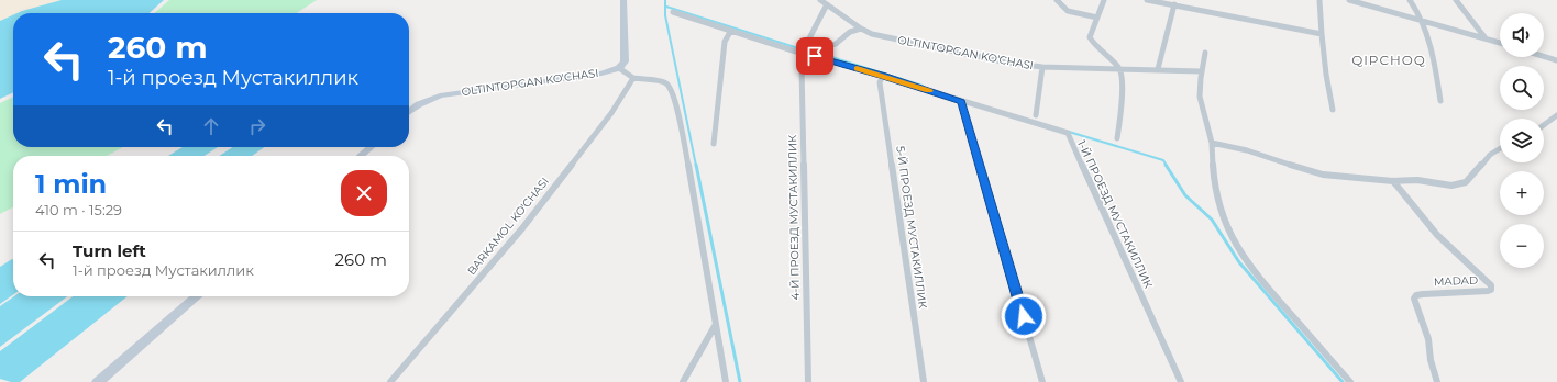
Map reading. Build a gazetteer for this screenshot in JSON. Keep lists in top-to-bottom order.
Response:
{
  "streets": {
    "street": [
      "OLTINTOPGAN KO'CHASI",
      "1-Й ПРОЕЗД МУСТАКИЛЛИК",
      "4-Й ПРОЕЗД МУСТАКИЛЛИК",
      "BARKAMOL KO'CHASI",
      "5-Й ПРОЕЗД МУСТАКИЛЛИК",
      "MADAD"
    ]
  },
  "crossings": [
    ["1-Й ПРОЕЗД МУСТАКИЛЛИК", "5-Й ПРОЕЗД МУСТАКИЛЛИК"]
  ],
  "districts": ["QIPCHOQ"],
  "page": {
    "map_buttons": ["+", "−"],
    "turn": ["260 m", "1-й проезд Мустакиллик"],
    "heading": ["1 min", "410 m · 15:29"],
    "list": [
      {
        "name": "Turn left",
        "note": "1-й проезд Мустакиллик",
        "value": "260 m"
      }
    ]
  }
}
